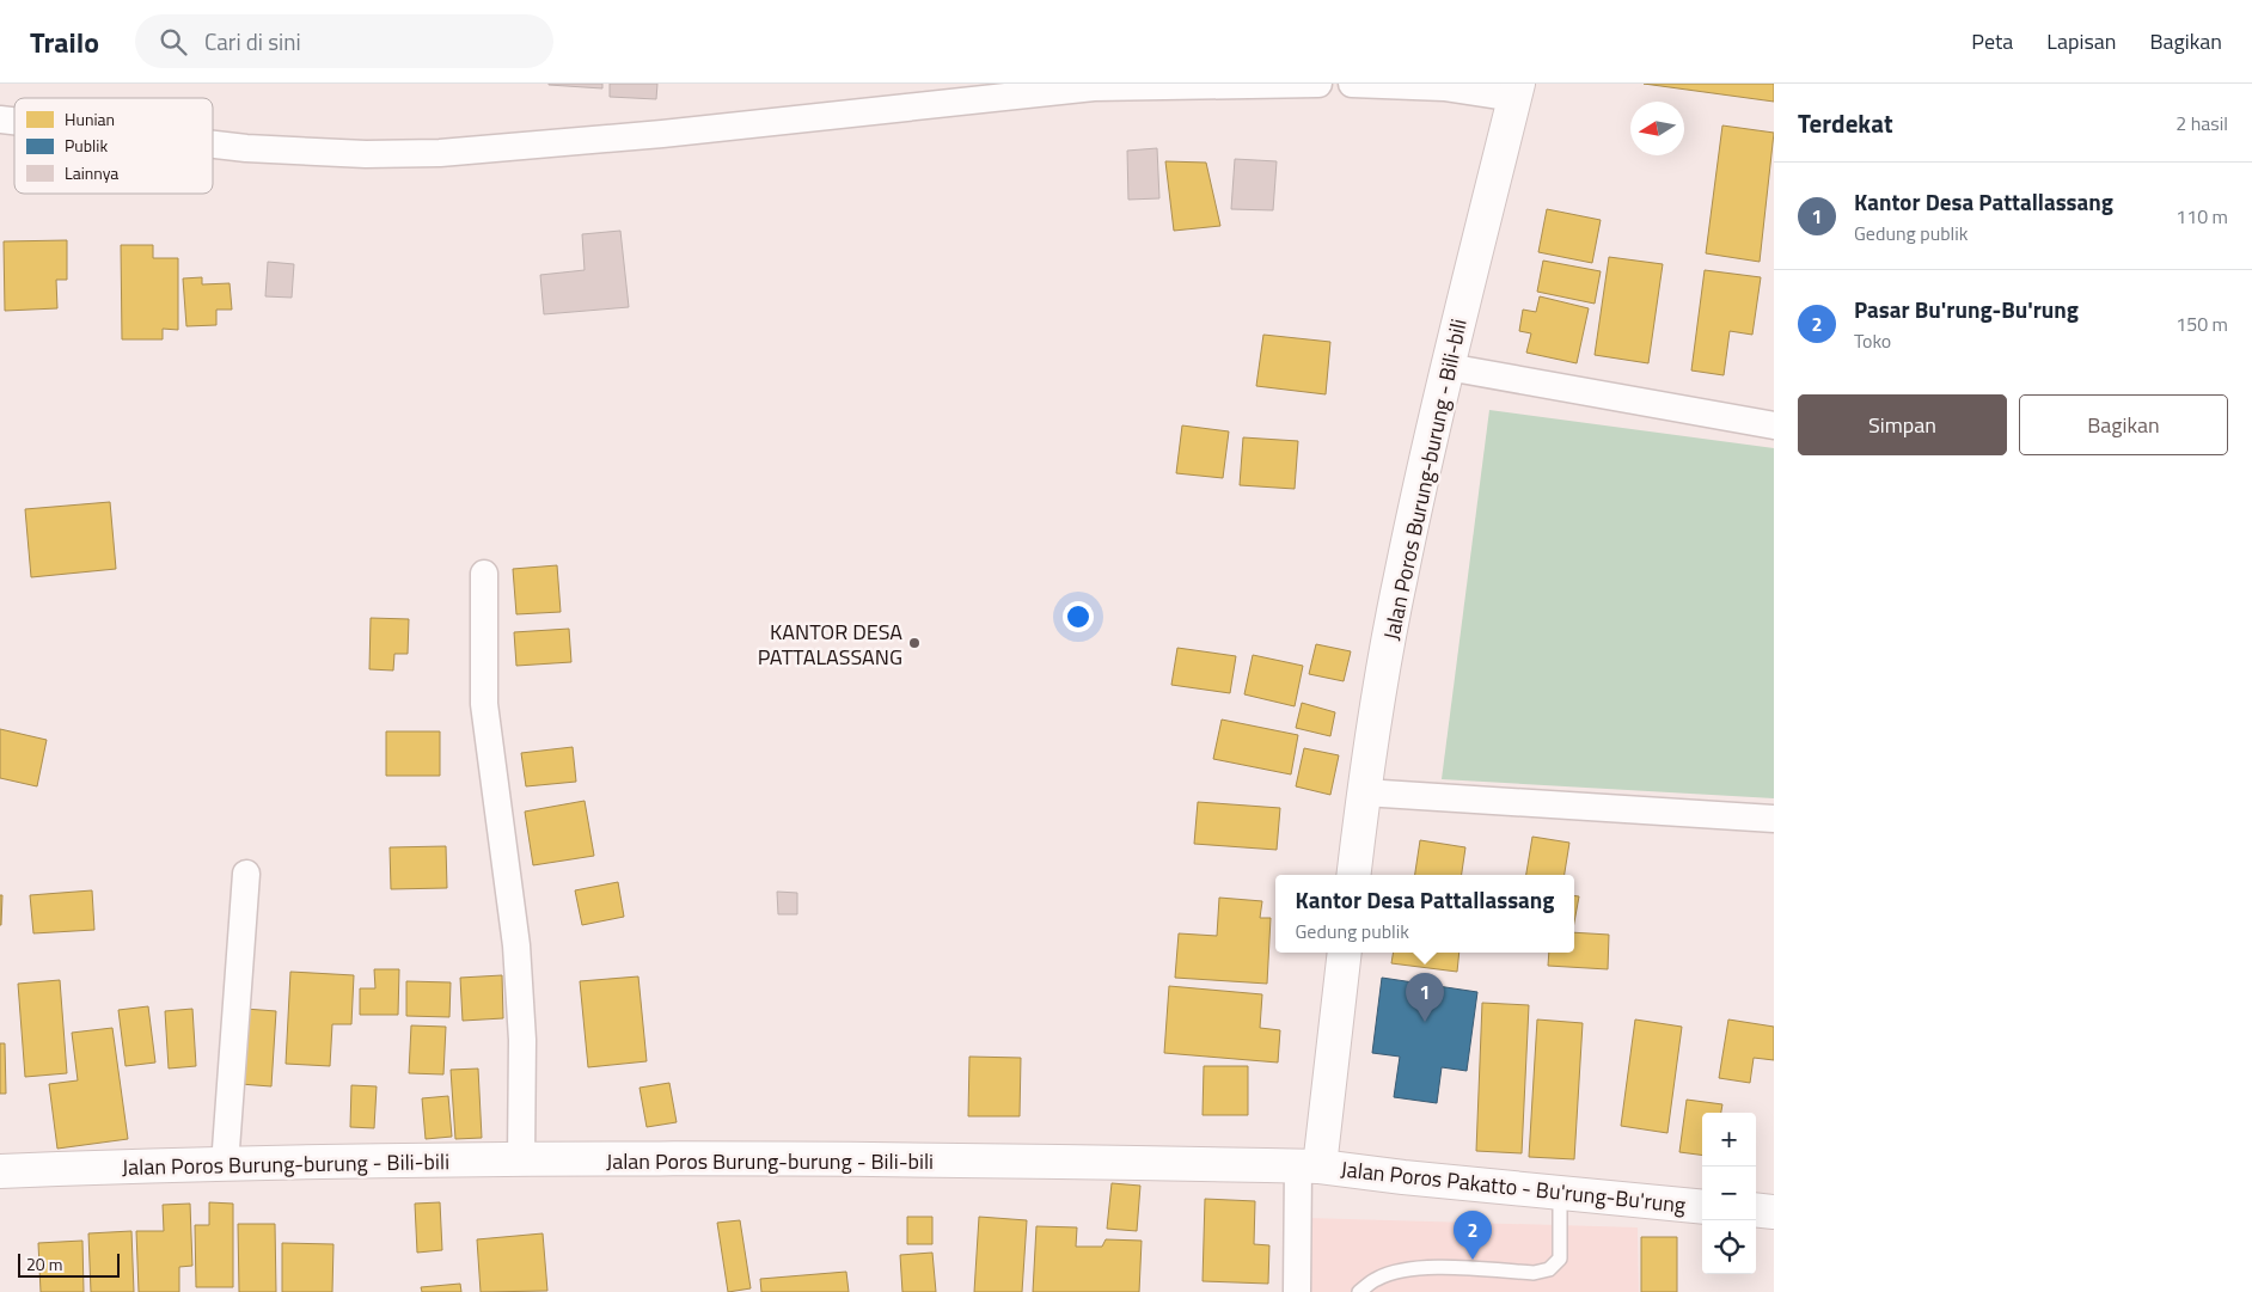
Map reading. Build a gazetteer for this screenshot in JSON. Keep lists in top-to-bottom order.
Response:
{
  "streets": {
    "main road": ["Jalan Poros Burung-burung - Bili-bili", "Jalan Poros Pakatto - Bu'rung-Bu'rung"]
  },
  "crossings": [
    ["Jalan Poros Burung-burung - Bili-bili", "Jalan Poros Pakatto - Bu'rung-Bu'rung"]
  ],
  "places": ["KANTOR DESA PATTALASSANG"],
  "legend": ["Hunian", "Publik", "Lainnya"],
  "scale_bar": "20 m",
  "north": "left",
  "page": {
    "header": "Trailo",
    "search": "Cari di sini",
    "nav": ["Peta", "Lapisan", "Bagikan"],
    "heading": ["Terdekat", "2 hasil"],
    "list": [
      {
        "mark": "1",
        "name": "Kantor Desa Pattallassang",
        "note": "Gedung publik",
        "value": "110 m"
      },
      {
        "mark": "2",
        "name": "Pasar Bu'rung-Bu'rung",
        "note": "Toko",
        "value": "150 m"
      }
    ],
    "buttons": ["Simpan", "Bagikan"],
    "popup": ["Kantor Desa Pattallassang", "Gedung publik"],
    "pins": ["1", "2"],
    "map_buttons": ["+", "−"],
    "scale": "20 m"
  }
}
